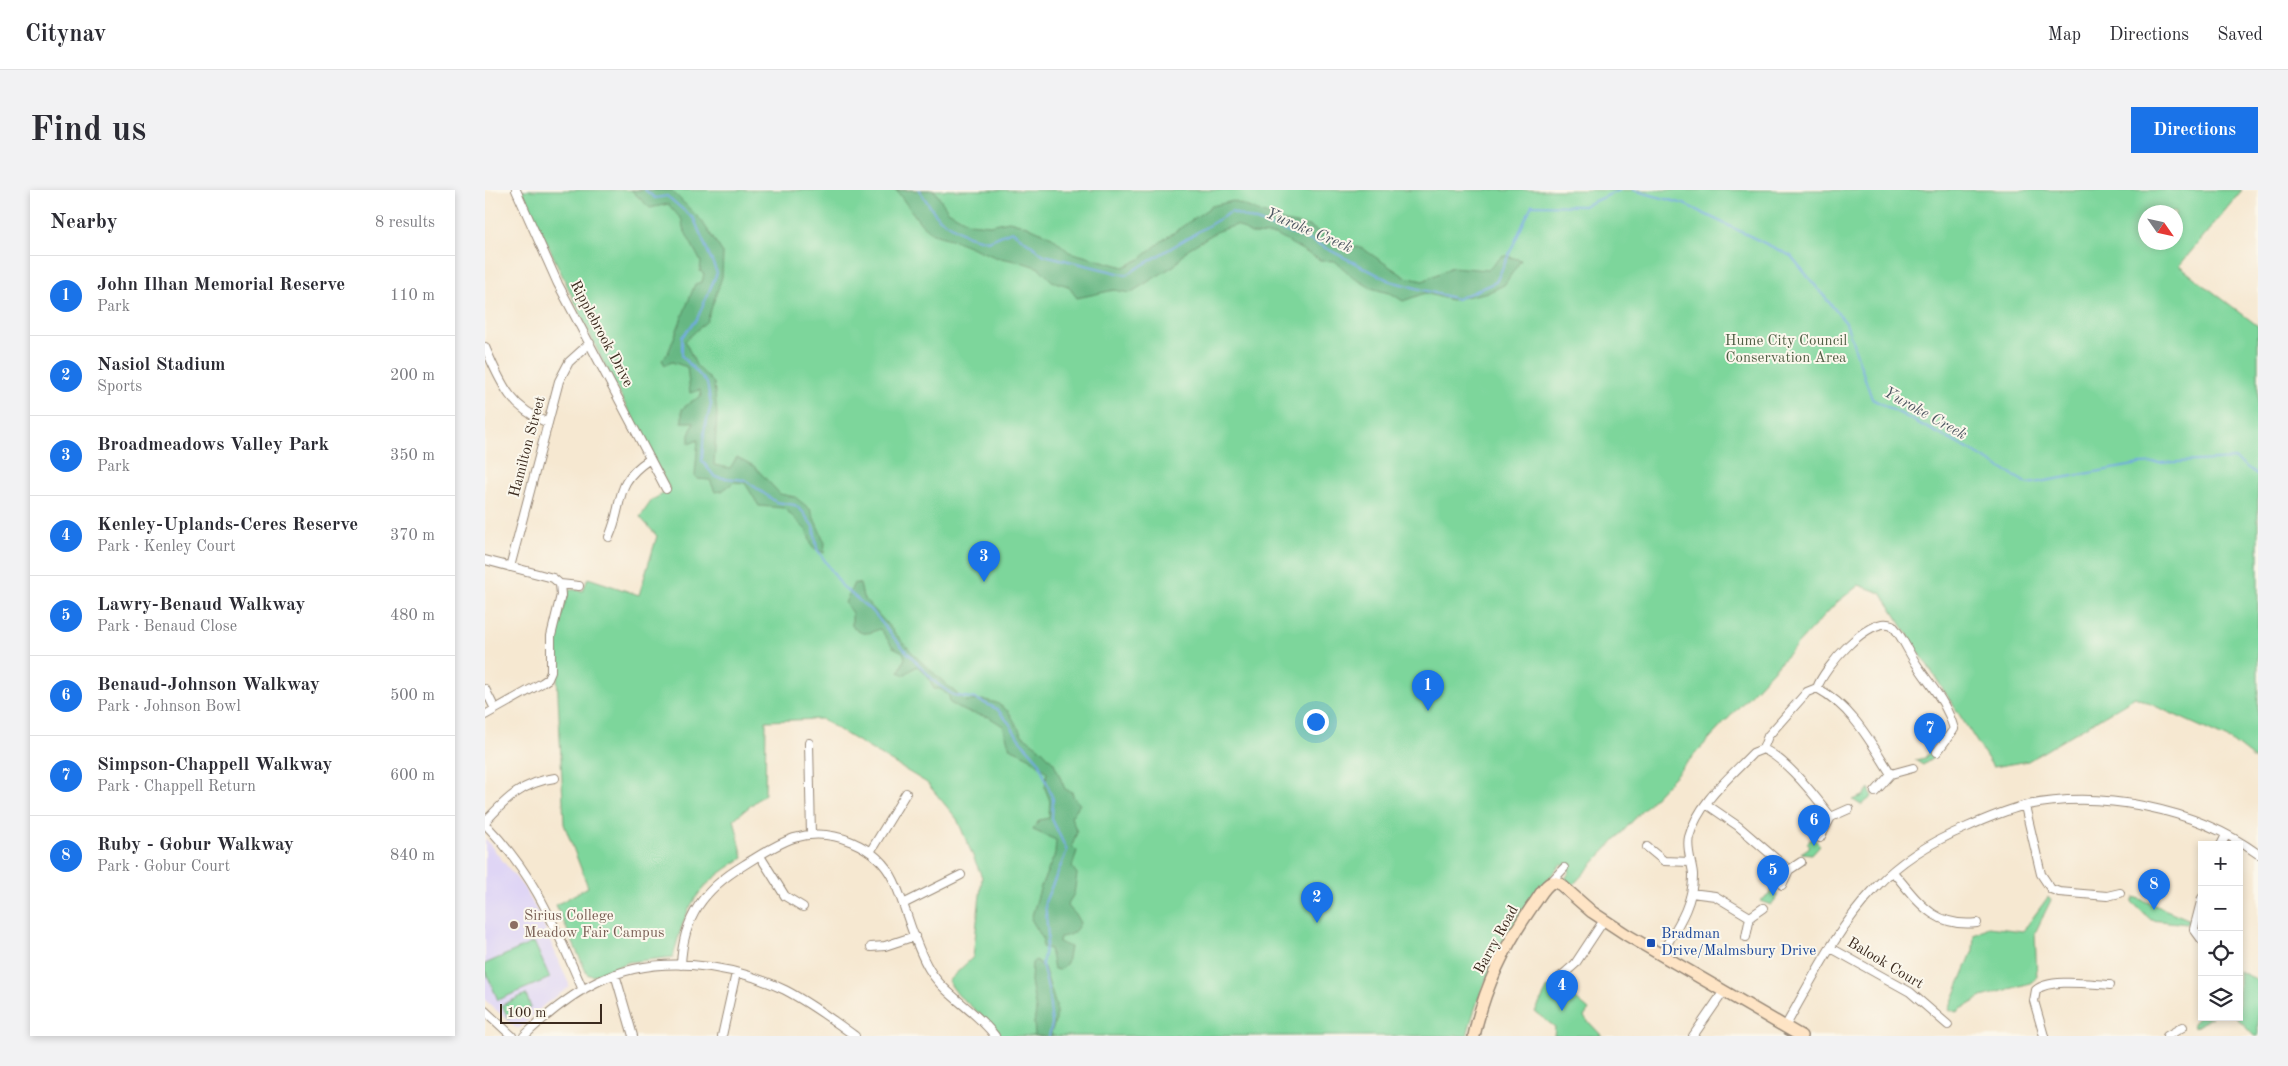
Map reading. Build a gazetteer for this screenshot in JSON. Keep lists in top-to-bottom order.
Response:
{
  "streets": {
    "street": [
      "Ripplebrook Drive",
      "Hamilton Street",
      "Barry Road",
      "Balook Court"
    ]
  },
  "crossings": [
    ["Ripplebrook Drive", "Hamilton Street"]
  ],
  "water": ["Yuroke Creek"],
  "parks": ["Hume City Council Conservation Area"],
  "places": {
    "other": ["Sirius College Meadow Fair Campus"],
    "transit": ["Bradman Drive/Malmsbury Drive"]
  },
  "scale_bar": "100 m",
  "north": "bottom right",
  "page": {
    "header": "Citynav",
    "nav": ["Map", "Directions", "Saved"],
    "buttons": "Directions",
    "title": "Find us",
    "heading": ["Nearby", "8 results"],
    "list": [
      {
        "mark": "1",
        "name": "John Ilhan Memorial Reserve",
        "note": "Park",
        "value": "110 m"
      },
      {
        "mark": "2",
        "name": "Nasiol Stadium",
        "note": "Sports",
        "value": "200 m"
      },
      {
        "mark": "3",
        "name": "Broadmeadows Valley Park",
        "note": "Park",
        "value": "350 m"
      },
      {
        "mark": "4",
        "name": "Kenley-Uplands-Ceres Reserve",
        "note": "Park · Kenley Court",
        "value": "370 m"
      },
      {
        "mark": "5",
        "name": "Lawry-Benaud Walkway",
        "note": "Park · Benaud Close",
        "value": "480 m"
      },
      {
        "mark": "6",
        "name": "Benaud-Johnson Walkway",
        "note": "Park · Johnson Bowl",
        "value": "500 m"
      },
      {
        "mark": "7",
        "name": "Simpson-Chappell Walkway",
        "note": "Park · Chappell Return",
        "value": "600 m"
      },
      {
        "mark": "8",
        "name": "Ruby - Gobur Walkway",
        "note": "Park · Gobur Court",
        "value": "840 m"
      }
    ],
    "pins": [
      "3",
      "1",
      "7",
      "6",
      "5",
      "8",
      "2",
      "4"
    ],
    "map_buttons": ["+", "−"],
    "scale": "100 m"
  }
}
